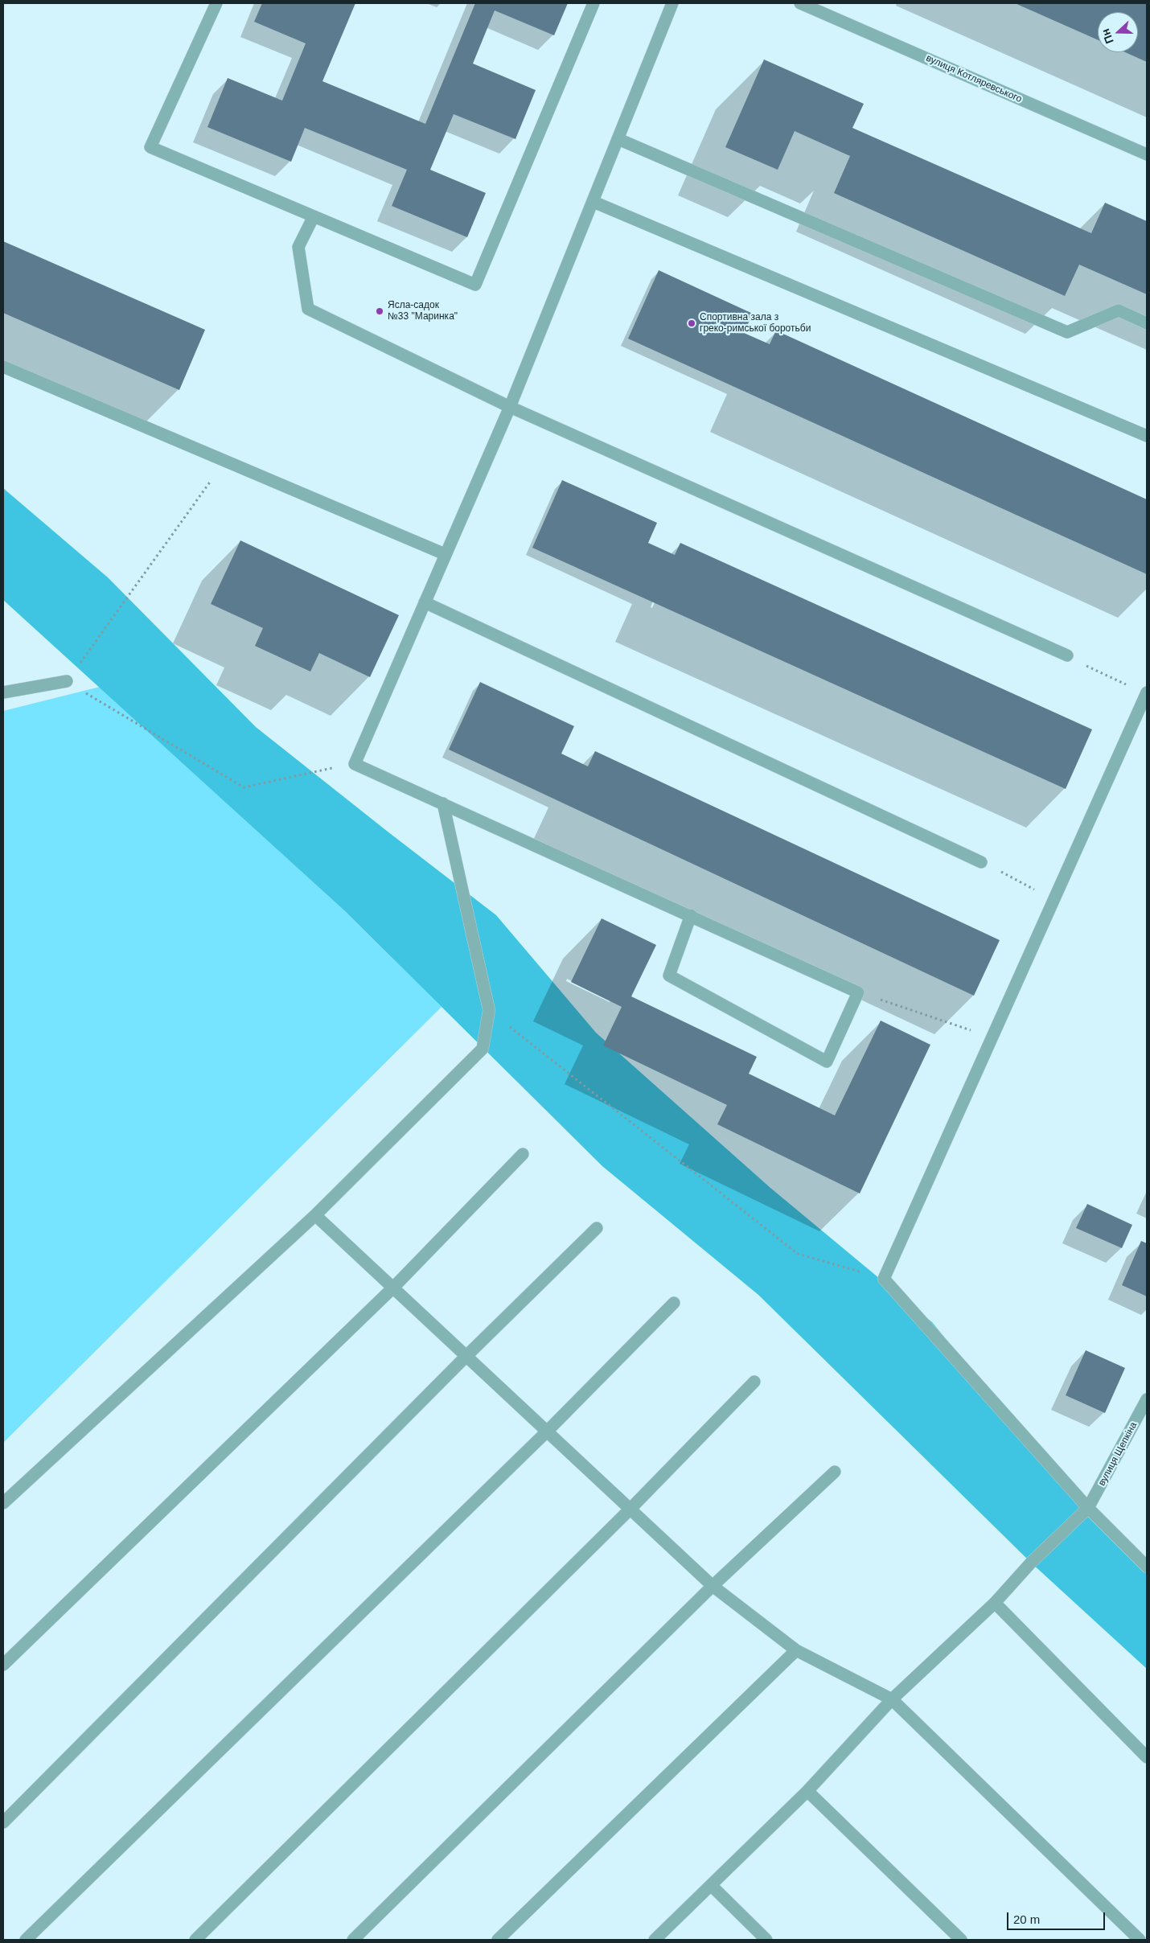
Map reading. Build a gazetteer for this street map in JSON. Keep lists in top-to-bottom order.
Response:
{
  "streets": {
    "street": ["вулиця Котляревського", "вулиця Щепкіна"]
  },
  "places": ["Ясла-садок №33 \"Маринка\"", "Спортивна зала з греко-римської боротьби"],
  "scale_bar": "20 m",
  "north": "left"
}
